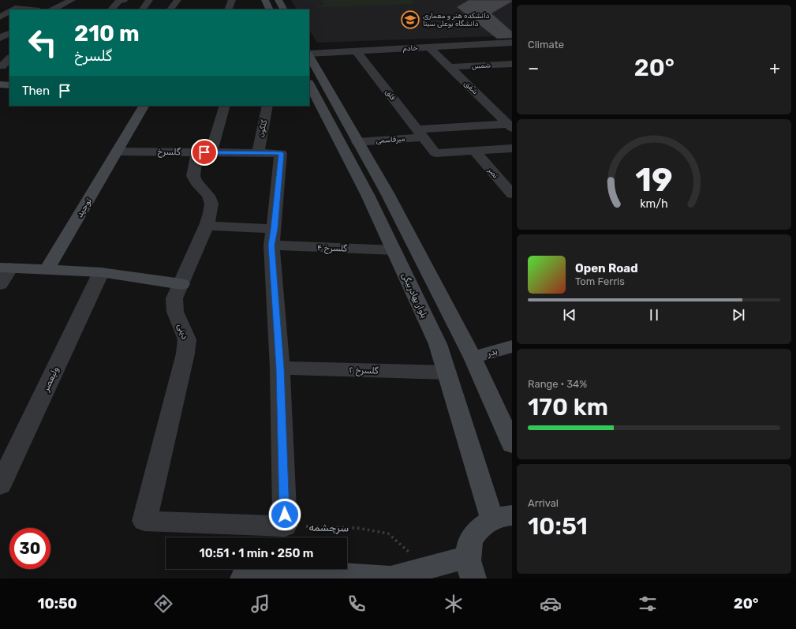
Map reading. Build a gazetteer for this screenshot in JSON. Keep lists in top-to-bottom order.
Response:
{
  "streets": {
    "main road": ["توحید", "بلوار بهادربیگی", "بدر"],
    "street": [
      "خادم",
      "شمس",
      "شفق",
      "فلق",
      "گلگون",
      "میرقاسمی",
      "گلسرخ",
      "نصر",
      "گلسرخ ۴",
      "دینی",
      "گلسرخ ۲",
      "ولیعصر"
    ],
    "path": ["سرچشمه"]
  },
  "crossings": [
    ["خادم", "شفق"],
    ["خادم", "فلق"],
    ["شمس", "شفق"],
    ["شفق", "میرقاسمی"],
    ["فلق", "میرقاسمی"],
    ["فلق", "نصر"],
    ["گلگون", "گلسرخ"],
    ["میرقاسمی", "بلوار بهادربیگی"],
    ["گلسرخ", "توحید"],
    ["گلسرخ", "گلسرخ ۴"],
    ["گلسرخ", "دینی"],
    ["گلسرخ", "گلسرخ ۲"],
    ["گلسرخ", "سرچشمه"],
    ["گلسرخ ۴", "بلوار بهادربیگی"],
    ["بلوار بهادربیگی", "بدر"],
    ["بلوار بهادربیگی", "گلسرخ ۲"],
    ["دینی", "سرچشمه"]
  ],
  "places": {
    "school or university": ["دانشکده هنر و معماری دانشگاه بوعلی سینا"]
  },
  "page": {
    "tile": [
      "Climate",
      ["Range · 34%", "170 km"],
      ["Arrival", "10:51"]
    ],
    "turn": ["210 m", "گلسرخ"],
    "heat": ["−", "20°", "+"],
    "then": "Then",
    "song": ["Open Road", "Tom Ferris"],
    "limit": "30",
    "trip": "10:51 · 1 min · 250 m",
    "tabs": ["10:50", "20°"],
    "gauge": ["19", "km/h"]
  }
}
